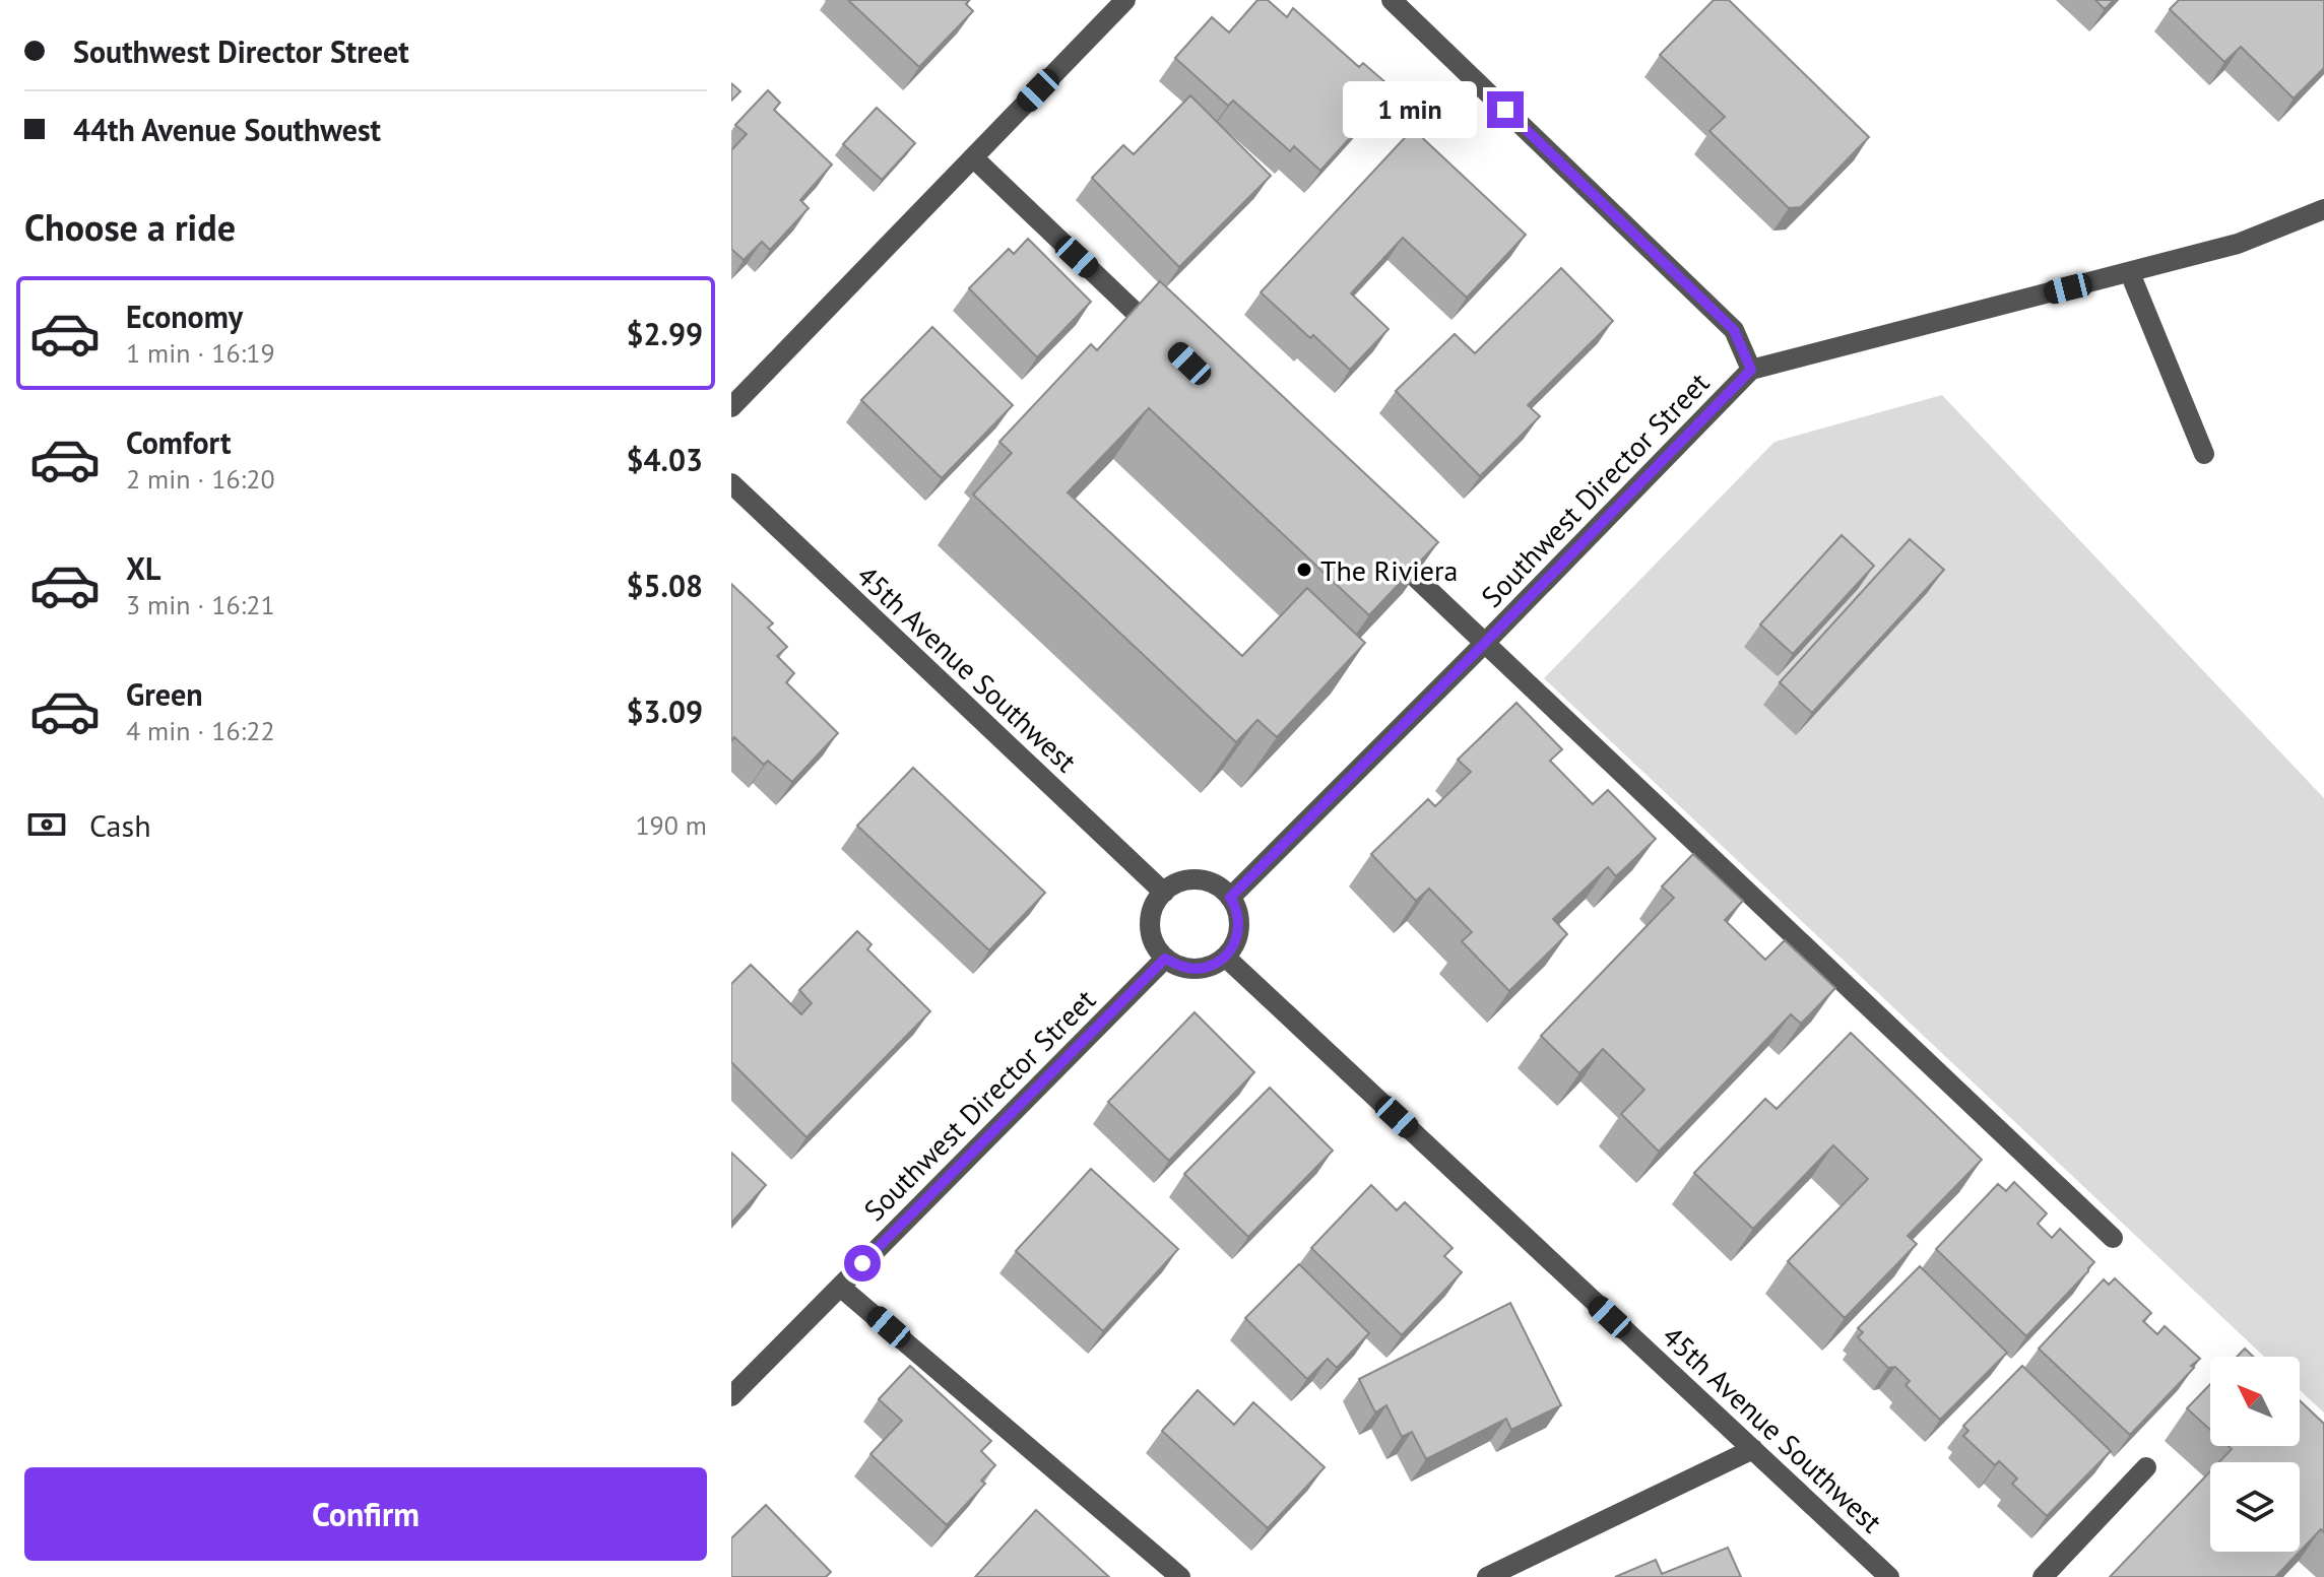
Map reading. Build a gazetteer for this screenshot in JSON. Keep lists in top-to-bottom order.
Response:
{
  "streets": {
    "street": ["Southwest Director Street", "45th Avenue Southwest"]
  },
  "crossings": [
    ["Southwest Director Street", "45th Avenue Southwest"]
  ],
  "places": ["The Riviera"],
  "north": "top left",
  "page": {
    "banner": ["Southwest Director Street", "44th Avenue Southwest"],
    "bubble": "1 min",
    "heading": "Choose a ride",
    "list": [
      {
        "name": "Economy",
        "note": "1 min · 16:19",
        "value": "$2.99"
      },
      {
        "name": "Comfort",
        "note": "2 min · 16:20",
        "value": "$4.03"
      },
      {
        "name": "XL",
        "note": "3 min · 16:21",
        "value": "$5.08"
      },
      {
        "name": "Green",
        "note": "4 min · 16:22",
        "value": "$3.09"
      }
    ],
    "pay": ["Cash", "190 m"],
    "buttons": "Confirm"
  }
}
